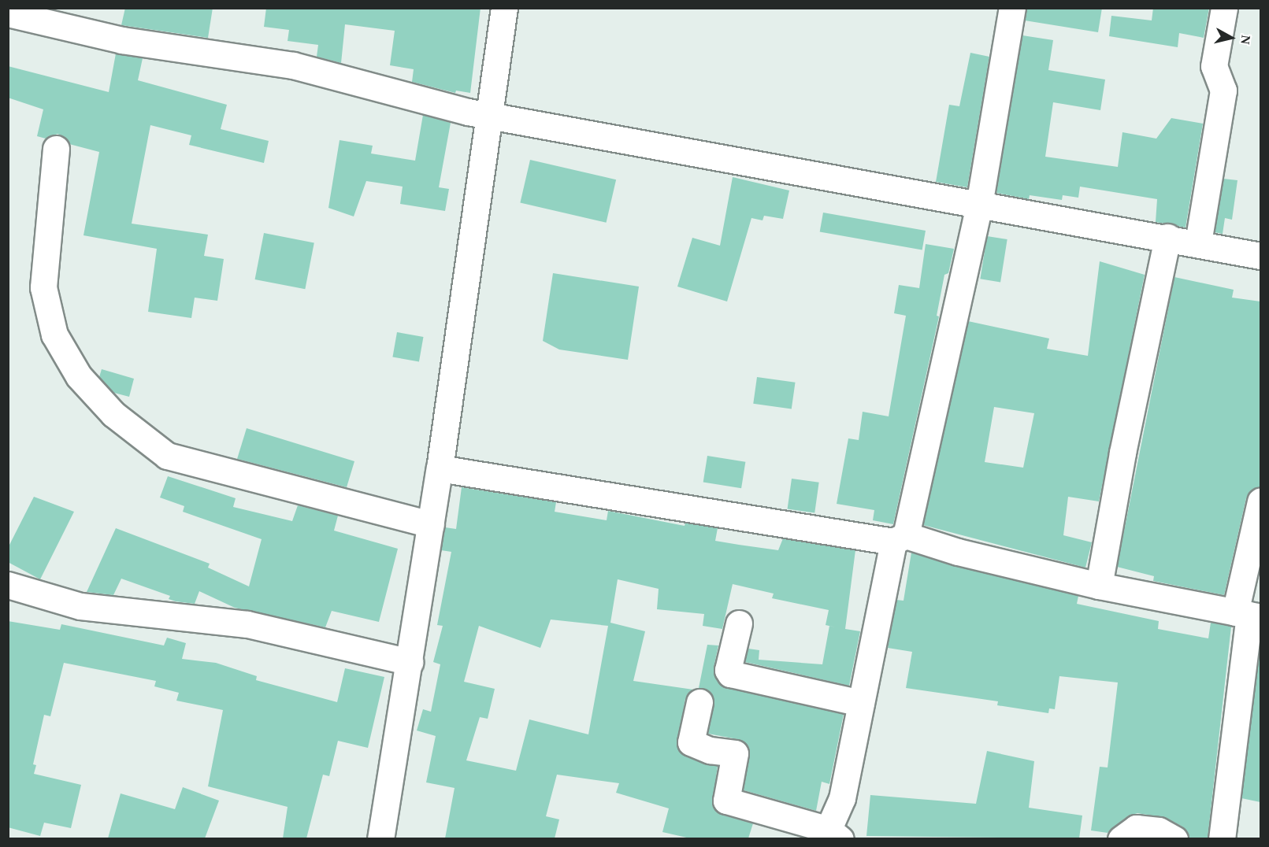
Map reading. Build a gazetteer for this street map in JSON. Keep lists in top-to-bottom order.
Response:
{
  "north": "right"
}
